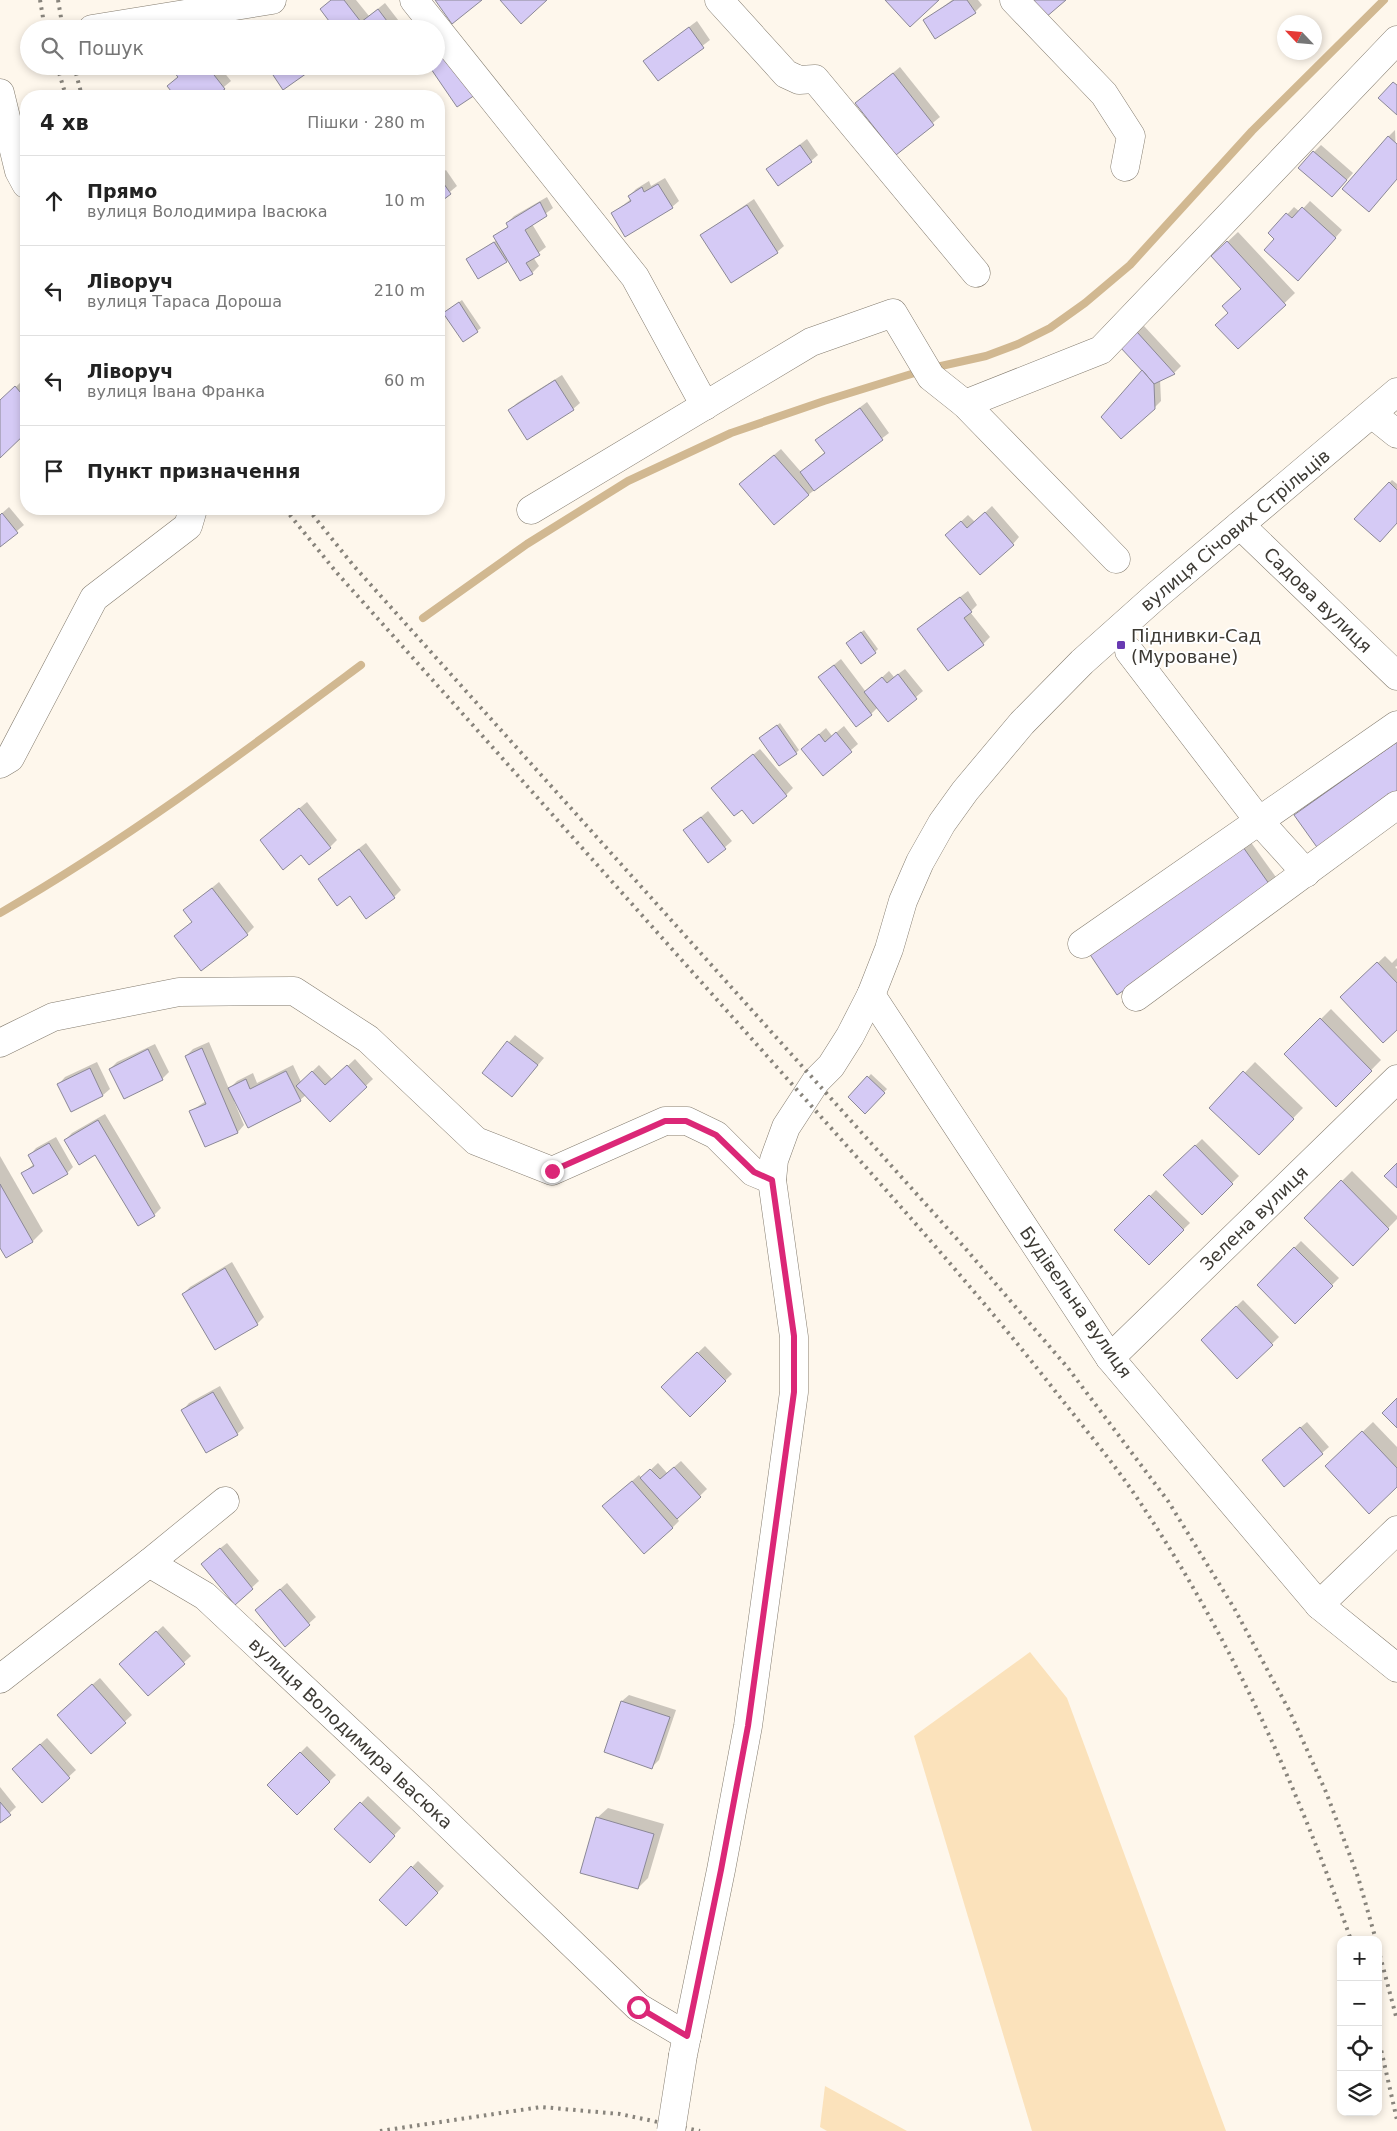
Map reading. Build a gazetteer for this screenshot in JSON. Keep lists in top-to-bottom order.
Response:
{
  "streets": {
    "street": [
      "вулиця Січових Стрільців",
      "Садова вулиця",
      "Зелена вулиця",
      "Будівельна вулиця",
      "вулиця Володимира Івасюка"
    ]
  },
  "crossings": [
    ["вулиця Січових Стрільців", "Садова вулиця"],
    ["вулиця Січових Стрільців", "Будівельна вулиця"],
    ["вулиця Січових Стрільців", "вулиця Володимира Івасюка"],
    ["Зелена вулиця", "Будівельна вулиця"]
  ],
  "places": {
    "transit": ["Піднивки-Сад (Муроване)"]
  },
  "north": "top left",
  "page": {
    "search": "Пошук",
    "heading": ["4 хв", "Пішки · 280 m"],
    "list": [
      ["Прямо", "вулиця Володимира Івасюка", "10 m"],
      ["Ліворуч", "вулиця Тараса Дороша", "210 m"],
      ["Ліворуч", "вулиця Івана Франка", "60 m"],
      "Пункт призначення"
    ],
    "map_buttons": ["+", "−"]
  }
}
